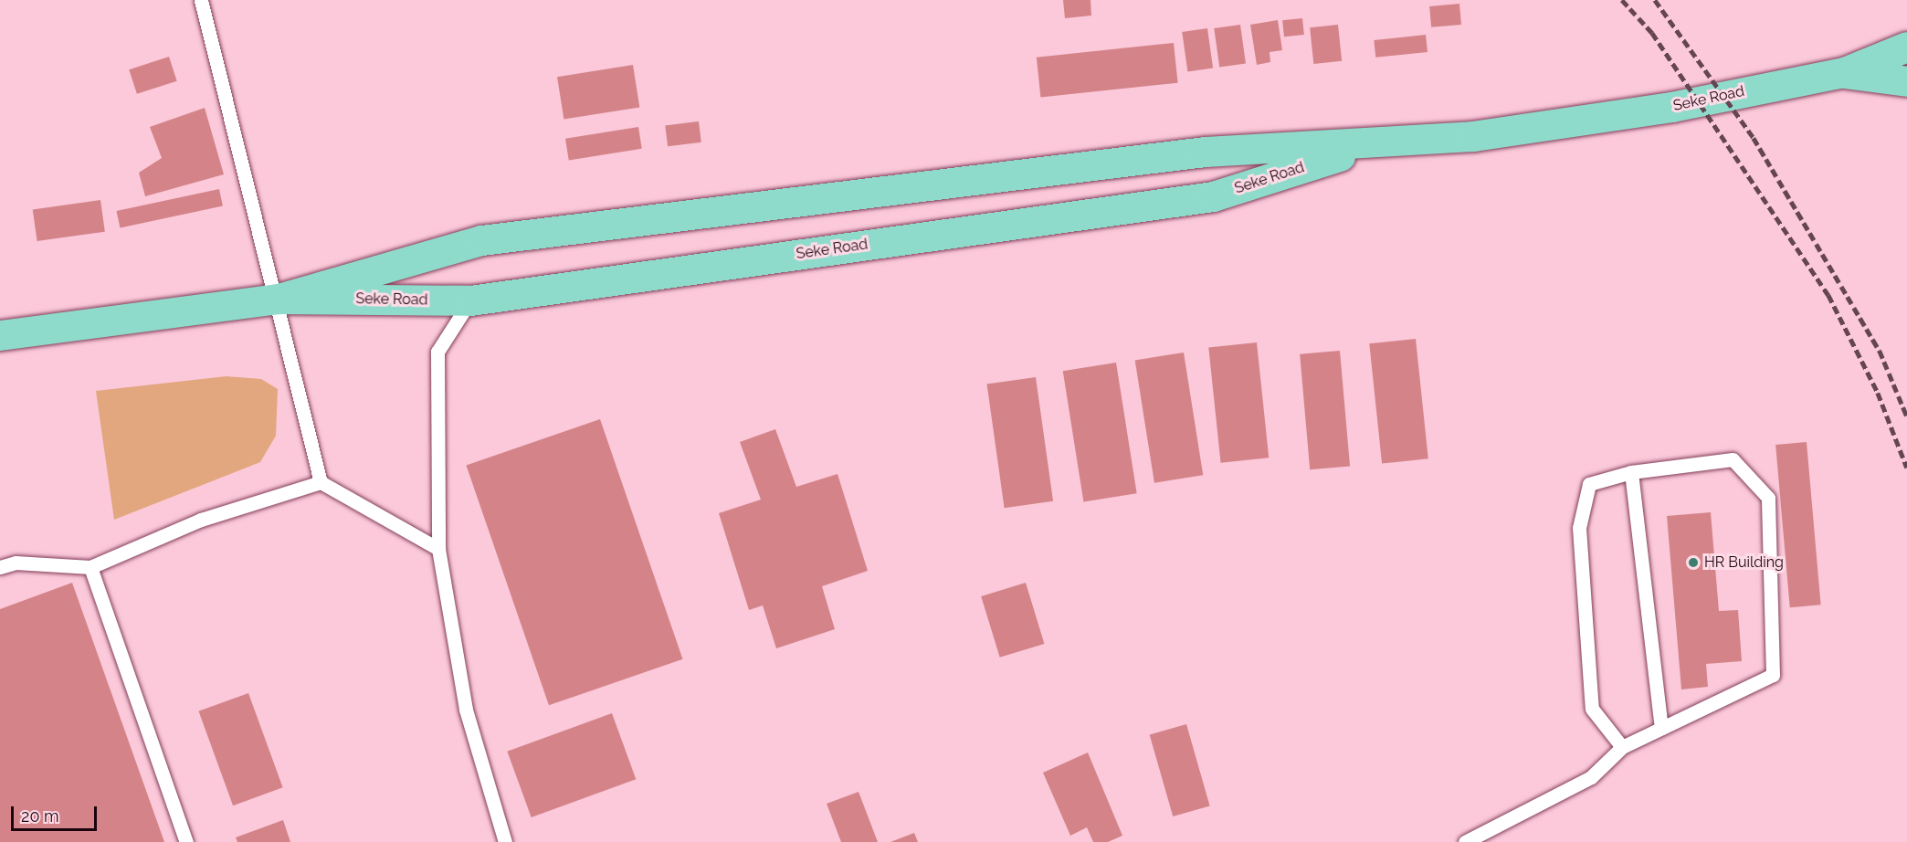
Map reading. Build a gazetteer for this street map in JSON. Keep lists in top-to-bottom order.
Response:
{
  "streets": {
    "main road": ["Seke Road"]
  },
  "places": ["HR Building"],
  "scale_bar": "20 m"
}
